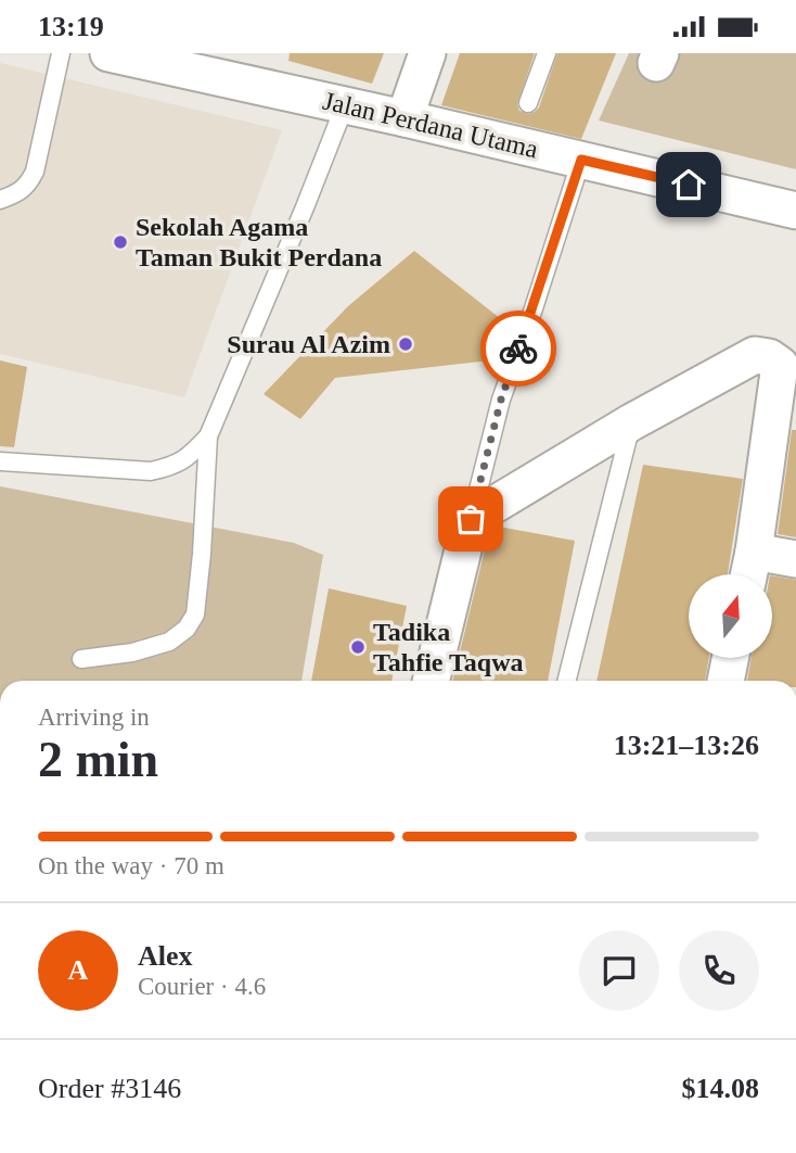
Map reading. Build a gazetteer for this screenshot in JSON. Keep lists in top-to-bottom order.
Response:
{
  "streets": {
    "street": ["Jalan Perdana Utama"]
  },
  "places": ["Sekolah Agama Taman Bukit Perdana", "Surau Al Azim", "Tadika Tahfie Taqwa"],
  "north": "top",
  "page": {
    "status": "13:19",
    "heading": ["2 min", "Arriving in", "13:21–13:26"],
    "panel": [
      "Alex",
      "Courier · 4.6",
      "Order #3146",
      "$14.08"
    ],
    "bar": "On the way · 70 m",
    "round": "A"
  }
}
